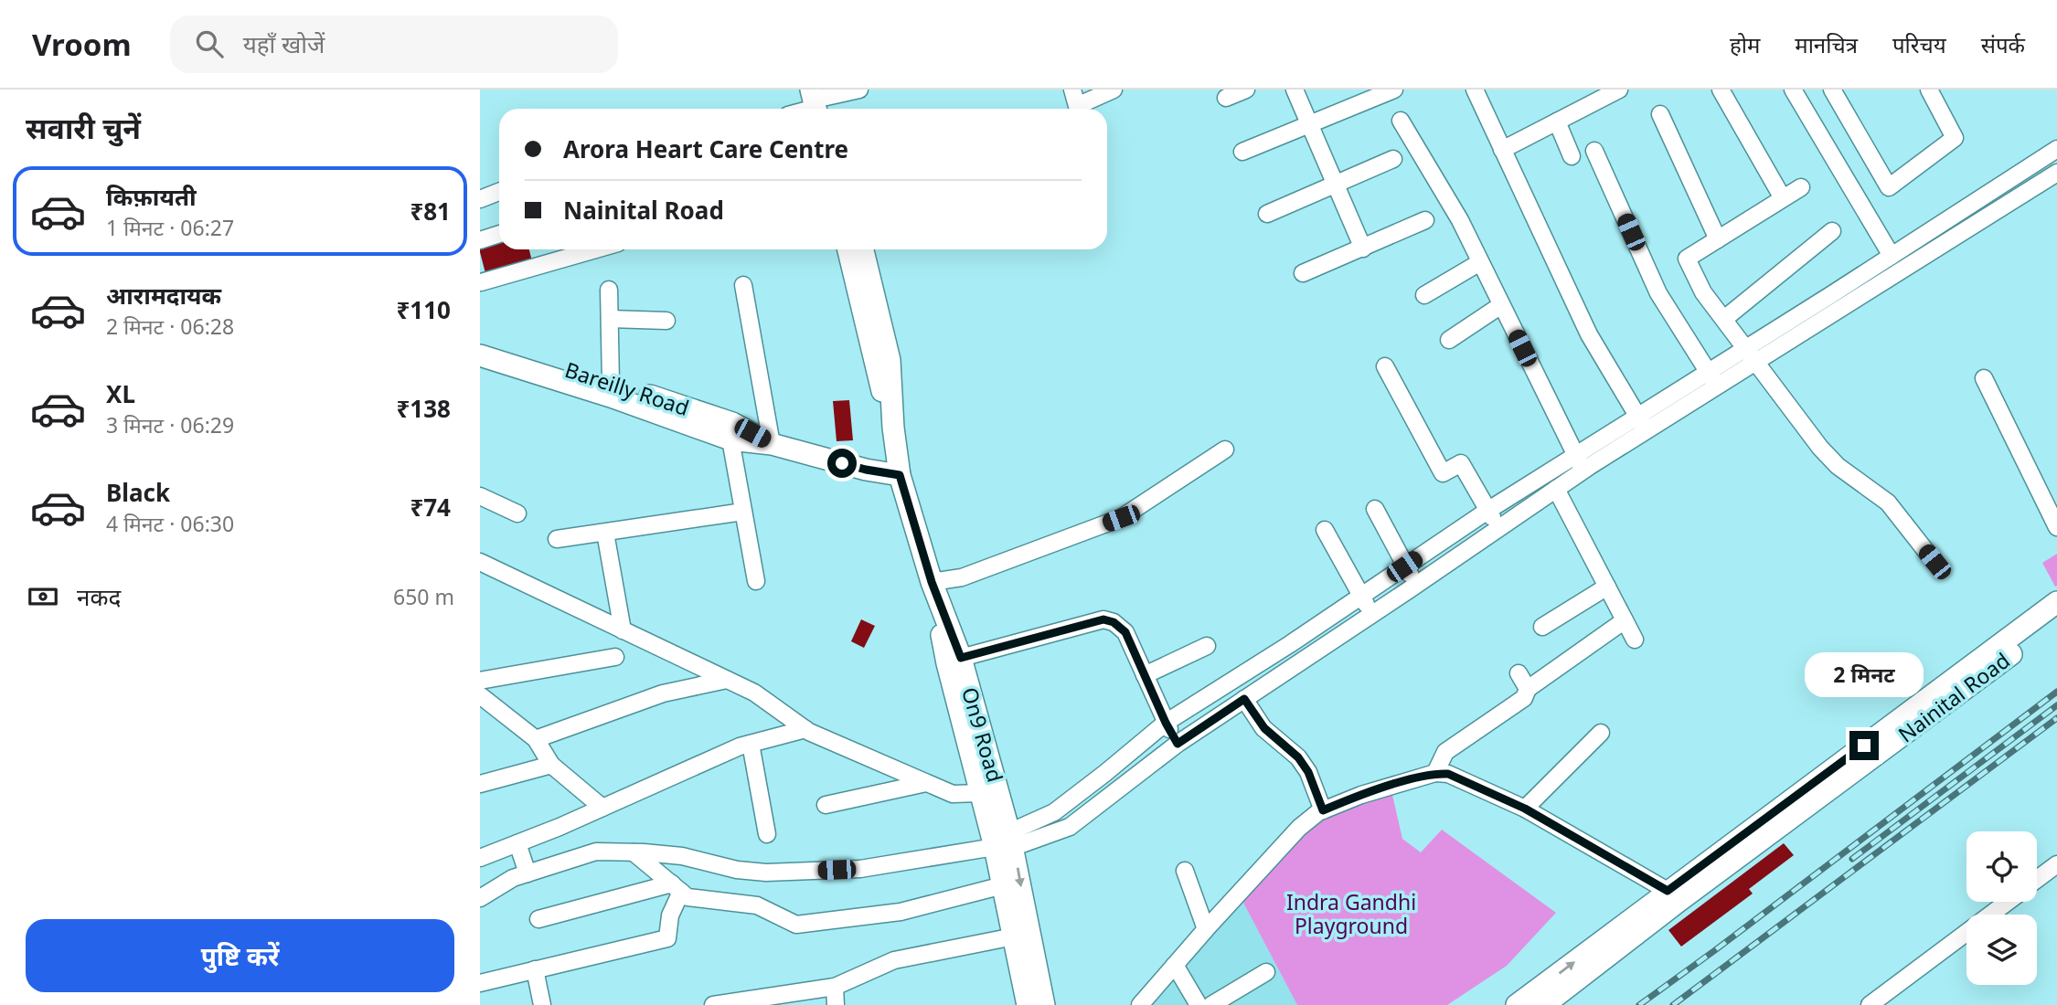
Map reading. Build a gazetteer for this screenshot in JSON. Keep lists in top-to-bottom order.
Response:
{
  "streets": {
    "main road": ["Bareilly Road", "Nainital Road", "On9 Road"]
  },
  "crossings": [
    ["Bareilly Road", "On9 Road"]
  ],
  "parks": ["Indra Gandhi Playground"],
  "page": {
    "header": "Vroom",
    "search": "यहाँ खोजें",
    "nav": [
      "होम",
      "मानचित्र",
      "परिचय",
      "संपर्क"
    ],
    "heading": "सवारी चुनें",
    "banner": ["Arora Heart Care Centre", "Nainital Road"],
    "list": [
      {
        "name": "किफ़ायती",
        "note": "1 मिनट · 06:27",
        "value": "₹81"
      },
      {
        "name": "आरामदायक",
        "note": "2 मिनट · 06:28",
        "value": "₹110"
      },
      {
        "name": "XL",
        "note": "3 मिनट · 06:29",
        "value": "₹138"
      },
      {
        "name": "Black",
        "note": "4 मिनट · 06:30",
        "value": "₹74"
      }
    ],
    "pay": ["नकद", "650 m"],
    "bubble": "2 मिनट",
    "buttons": "पुष्टि करें"
  }
}
